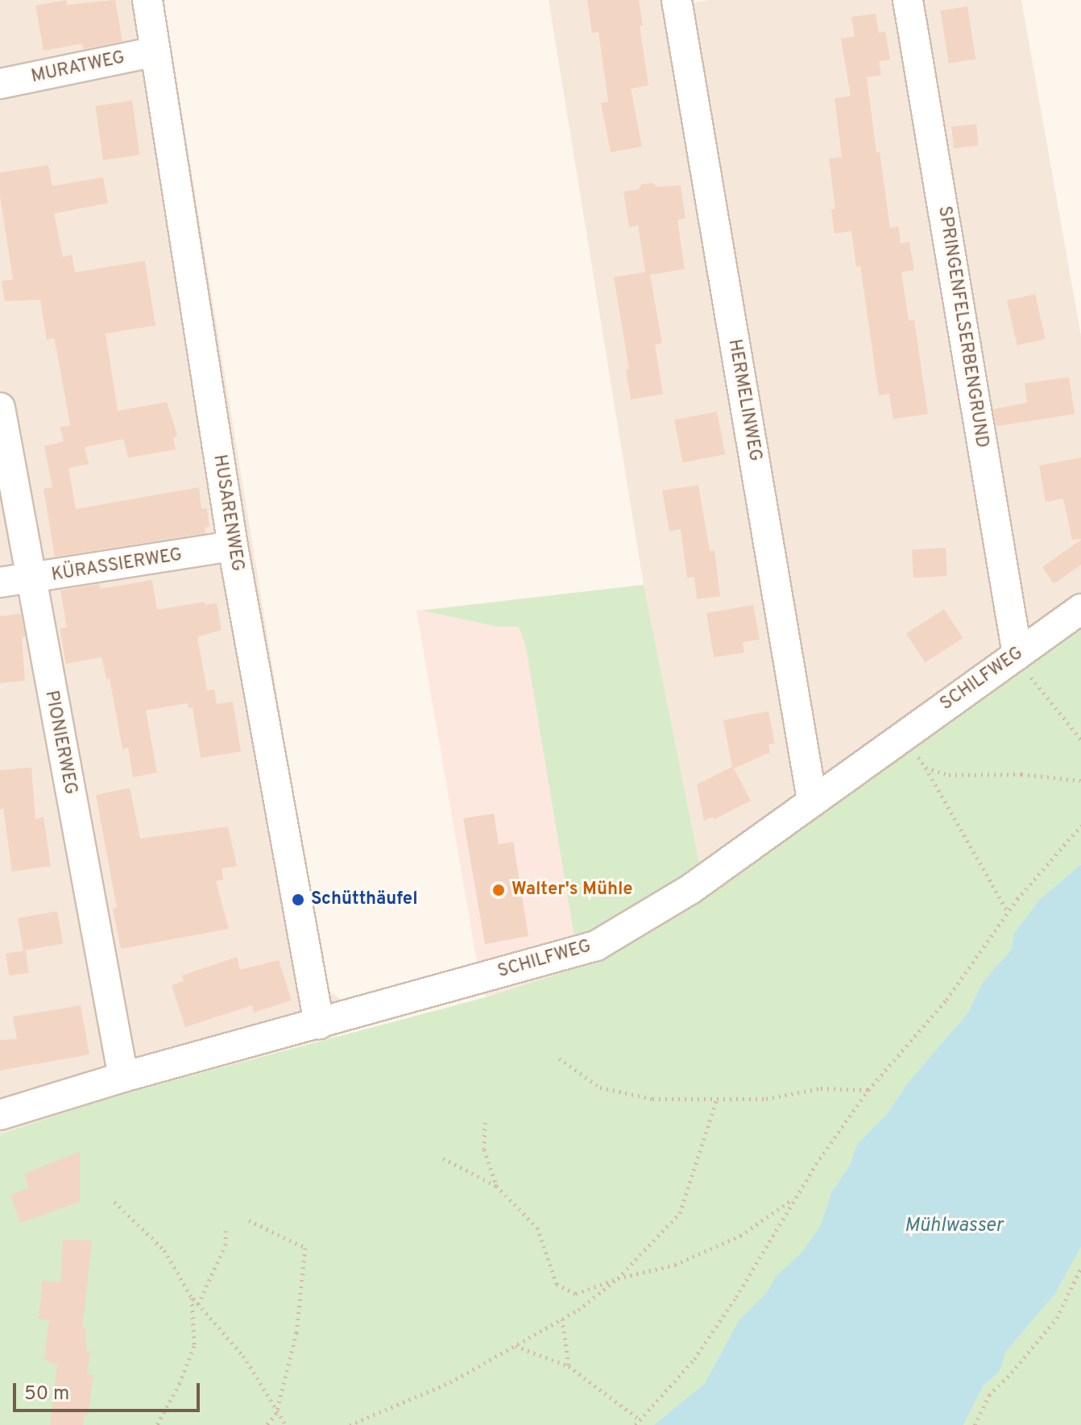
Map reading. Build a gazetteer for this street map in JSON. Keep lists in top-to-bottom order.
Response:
{
  "streets": {
    "street": [
      "MURATWEG",
      "SPRINGENFELSERBENGRUND",
      "HERMELINWEG",
      "HUSARENWEG",
      "KÜRASSIERWEG",
      "SCHILFWEG",
      "PIONIERWEG"
    ]
  },
  "crossings": [
    ["MURATWEG", "HUSARENWEG"],
    ["SPRINGENFELSERBENGRUND", "SCHILFWEG"],
    ["HERMELINWEG", "SCHILFWEG"],
    ["HUSARENWEG", "KÜRASSIERWEG"],
    ["HUSARENWEG", "SCHILFWEG"],
    ["KÜRASSIERWEG", "PIONIERWEG"],
    ["SCHILFWEG", "PIONIERWEG"]
  ],
  "water": ["Mühlwasser"],
  "places": ["Walter's Mühle", "Schütthäufel"],
  "scale_bar": "50 m"
}
